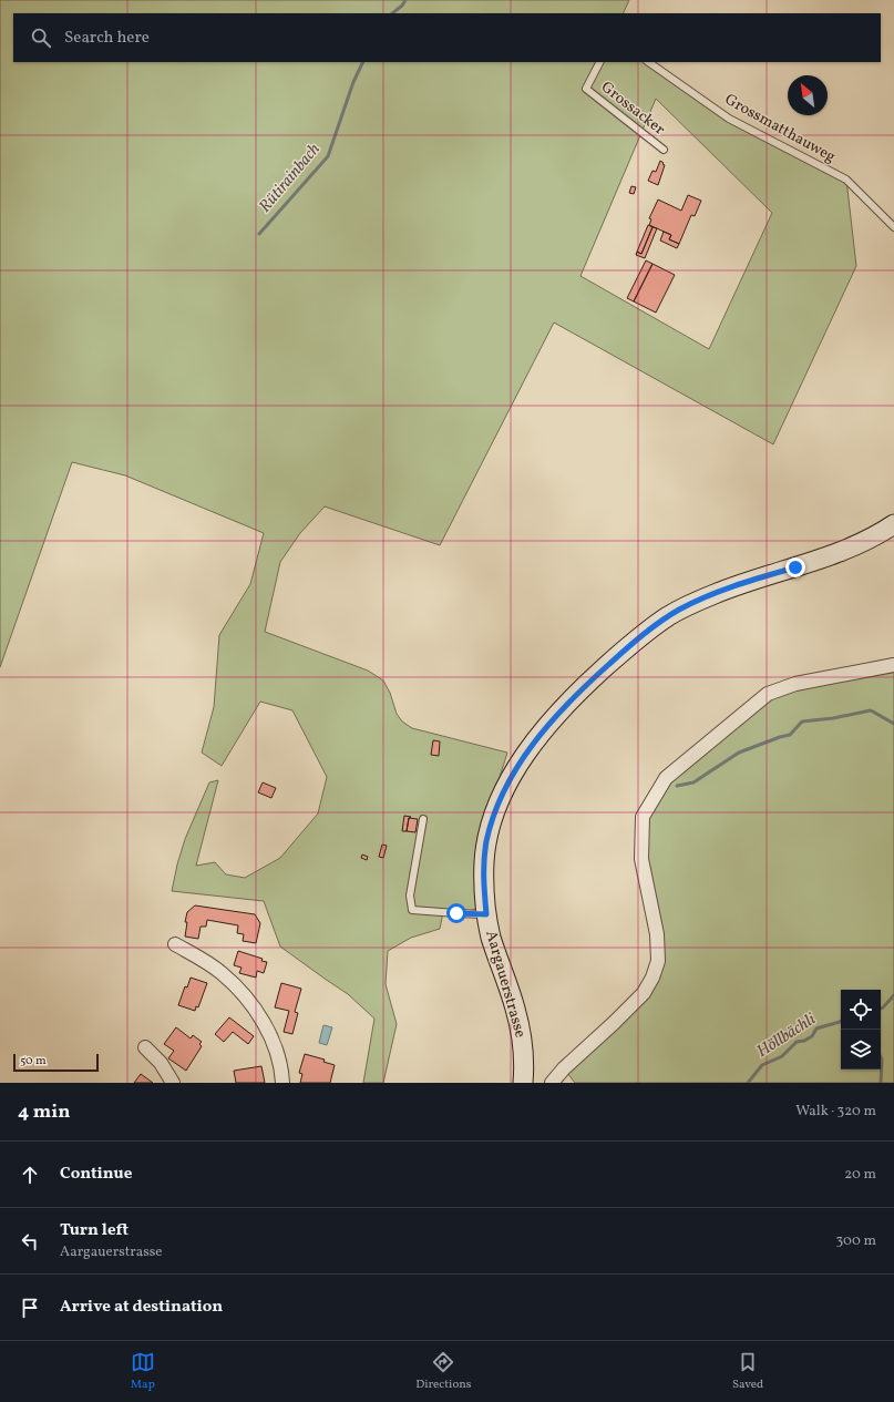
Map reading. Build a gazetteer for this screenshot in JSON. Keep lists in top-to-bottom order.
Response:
{
  "streets": {
    "main road": ["Aargauerstrasse"],
    "lane": ["Grossacker", "Grossmatthauweg"]
  },
  "water": ["Rütirainbach", "Höllbächli"],
  "scale_bar": "50 m",
  "north": "top left",
  "page": {
    "search": "Search here",
    "scale": "50 m",
    "heading": ["4 min", "Walk · 320 m"],
    "list": [
      ["Continue", "20 m"],
      ["Turn left", "Aargauerstrasse", "300 m"],
      "Arrive at destination"
    ],
    "nav": ["Map", "Directions", "Saved"]
  }
}
